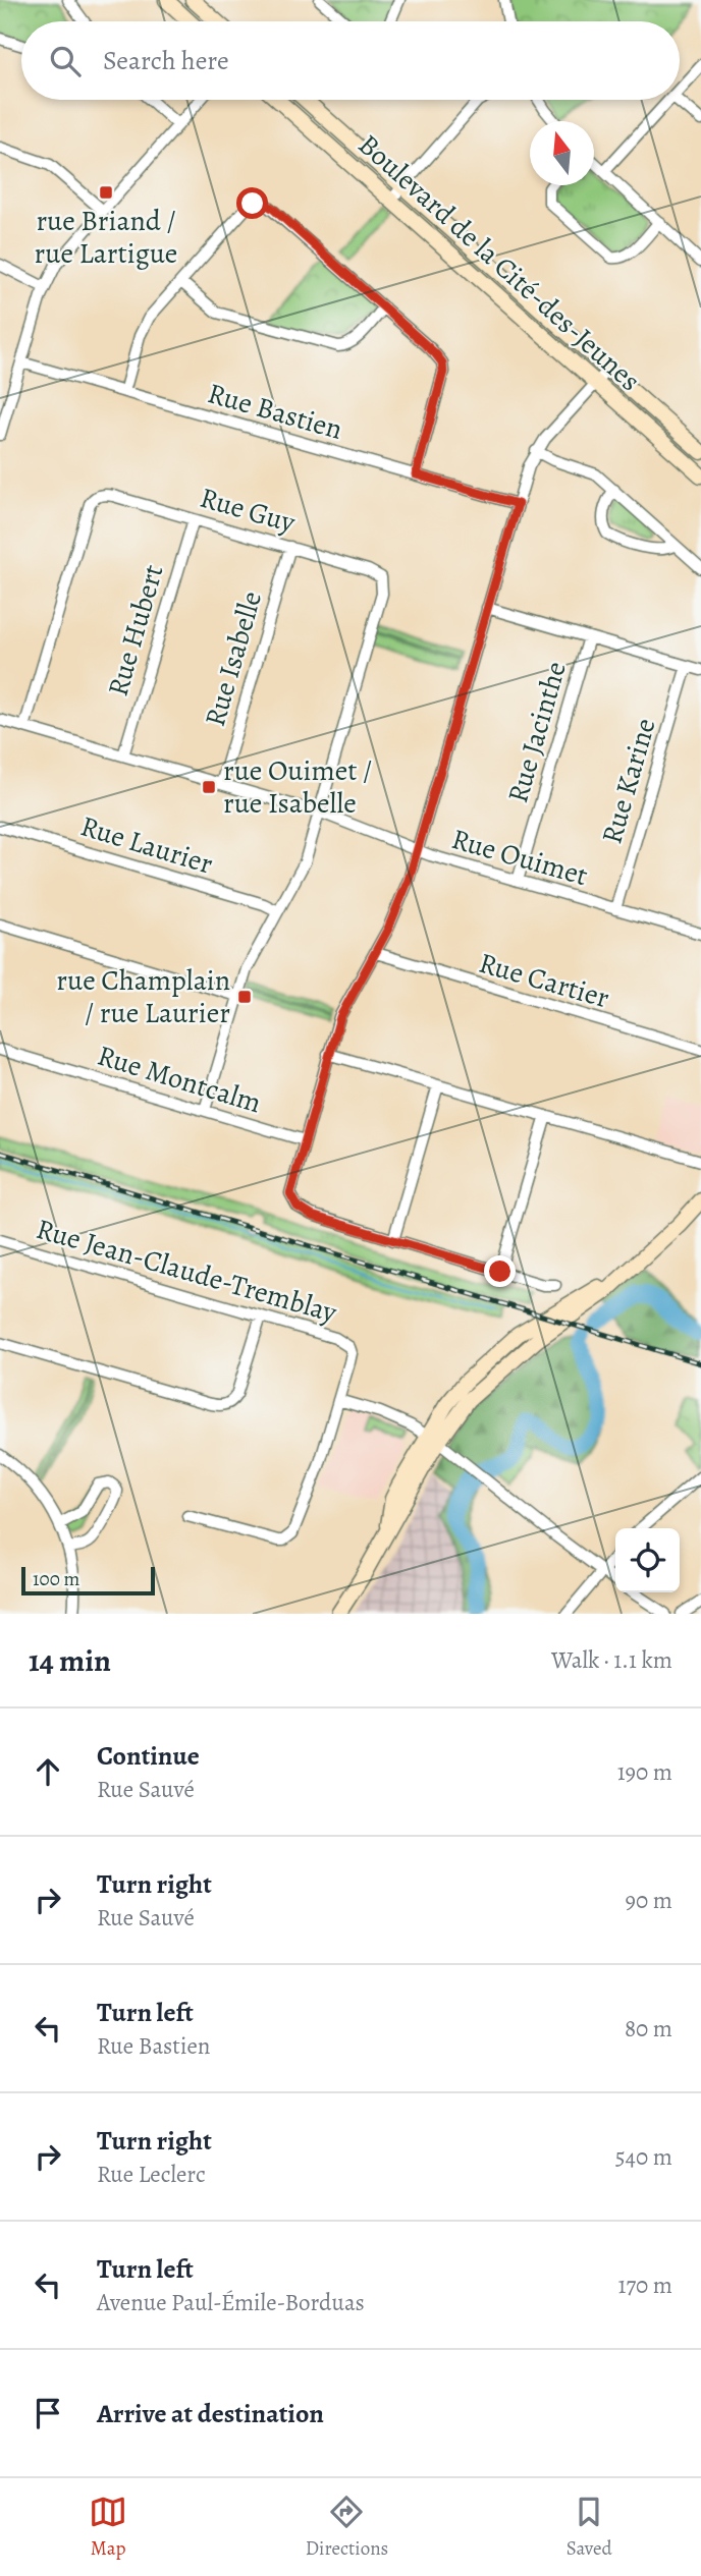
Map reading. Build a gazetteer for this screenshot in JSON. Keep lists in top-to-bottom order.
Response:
{
  "streets": {
    "main road": ["Boulevard de la Cité-des-Jeunes"],
    "street": [
      "Rue Bastien",
      "Rue Guy",
      "Rue Hubert",
      "Rue Isabelle",
      "Rue Jacinthe",
      "Rue Karine",
      "Rue Laurier",
      "Rue Ouimet",
      "Rue Cartier",
      "Rue Montcalm",
      "Rue Jean-Claude-Tremblay"
    ]
  },
  "crossings": [
    ["Rue Guy", "Rue Hubert"],
    ["Rue Guy", "Rue Isabelle"],
    ["Rue Guy", "Rue Laurier"],
    ["Rue Guy", "Rue Ouimet"],
    ["Rue Guy", "Rue Montcalm"],
    ["Rue Hubert", "Rue Ouimet"],
    ["Rue Isabelle", "Rue Ouimet"],
    ["Rue Jacinthe", "Rue Ouimet"],
    ["Rue Karine", "Rue Ouimet"]
  ],
  "places": {
    "transit": ["rue Briand / rue Lartigue", "rue Ouimet / rue Isabelle", "rue Champlain / rue Laurier"]
  },
  "scale_bar": "100 m",
  "north": "top",
  "page": {
    "search": "Search here",
    "scale": "100 m",
    "heading": ["14 min", "Walk · 1.1 km"],
    "list": [
      ["Continue", "Rue Sauvé", "190 m"],
      ["Turn right", "Rue Sauvé", "90 m"],
      ["Turn left", "Rue Bastien", "80 m"],
      ["Turn right", "Rue Leclerc", "540 m"],
      ["Turn left", "Avenue Paul-Émile-Borduas", "170 m"],
      "Arrive at destination"
    ],
    "nav": ["Map", "Directions", "Saved"]
  }
}
